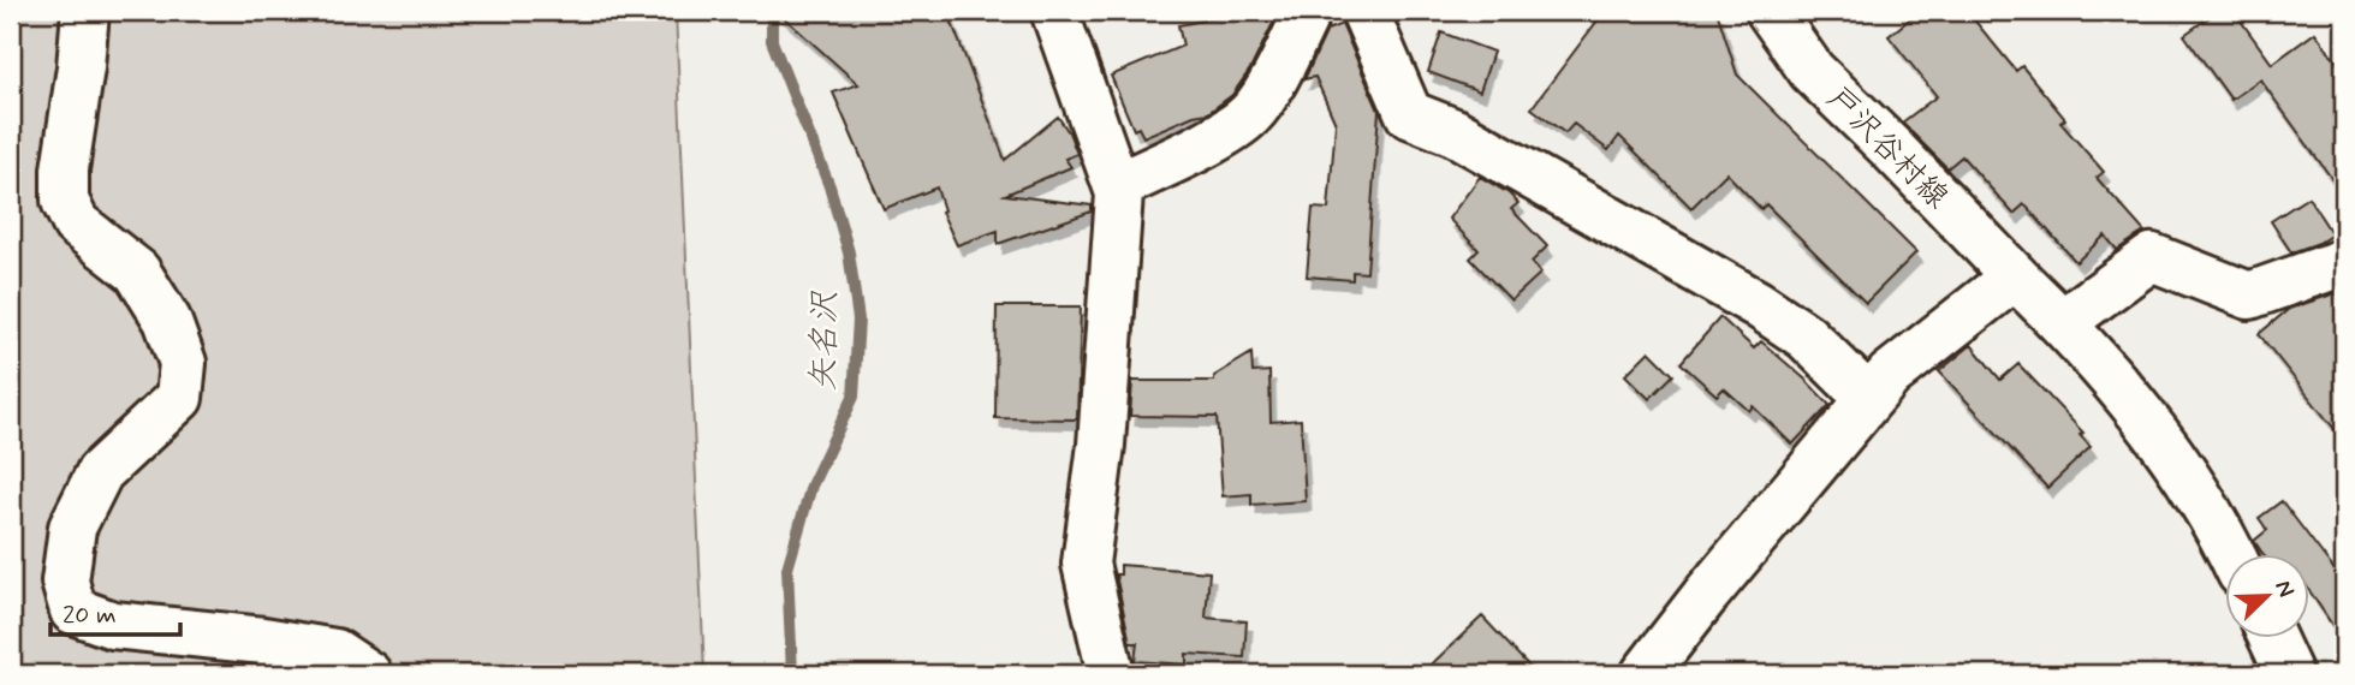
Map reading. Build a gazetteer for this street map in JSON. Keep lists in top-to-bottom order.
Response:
{
  "streets": {
    "street": ["戸沢谷村線"]
  },
  "water": ["矢名沢"],
  "scale_bar": "20 m",
  "north": "top right"
}
